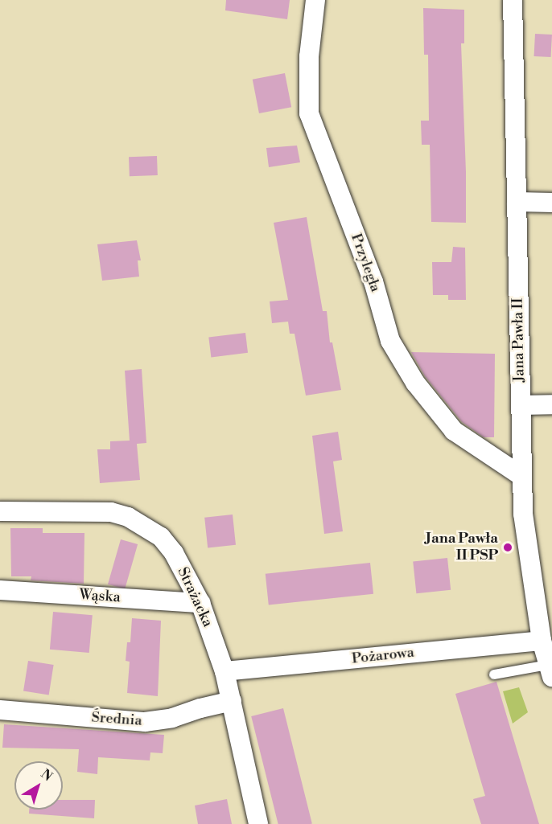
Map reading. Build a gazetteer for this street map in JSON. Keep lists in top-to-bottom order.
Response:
{
  "streets": {
    "street": [
      "Przyległa",
      "Jana Pawła II",
      "Wąska",
      "Strażacka",
      "Pożarowa",
      "Średnia"
    ]
  },
  "crossings": [
    ["Przyległa", "Jana Pawła II"],
    ["Jana Pawła II", "Pożarowa"],
    ["Wąska", "Strażacka"],
    ["Strażacka", "Pożarowa"],
    ["Strażacka", "Średnia"]
  ],
  "places": ["Jana Pawła II PSP"],
  "north": "top right"
}
